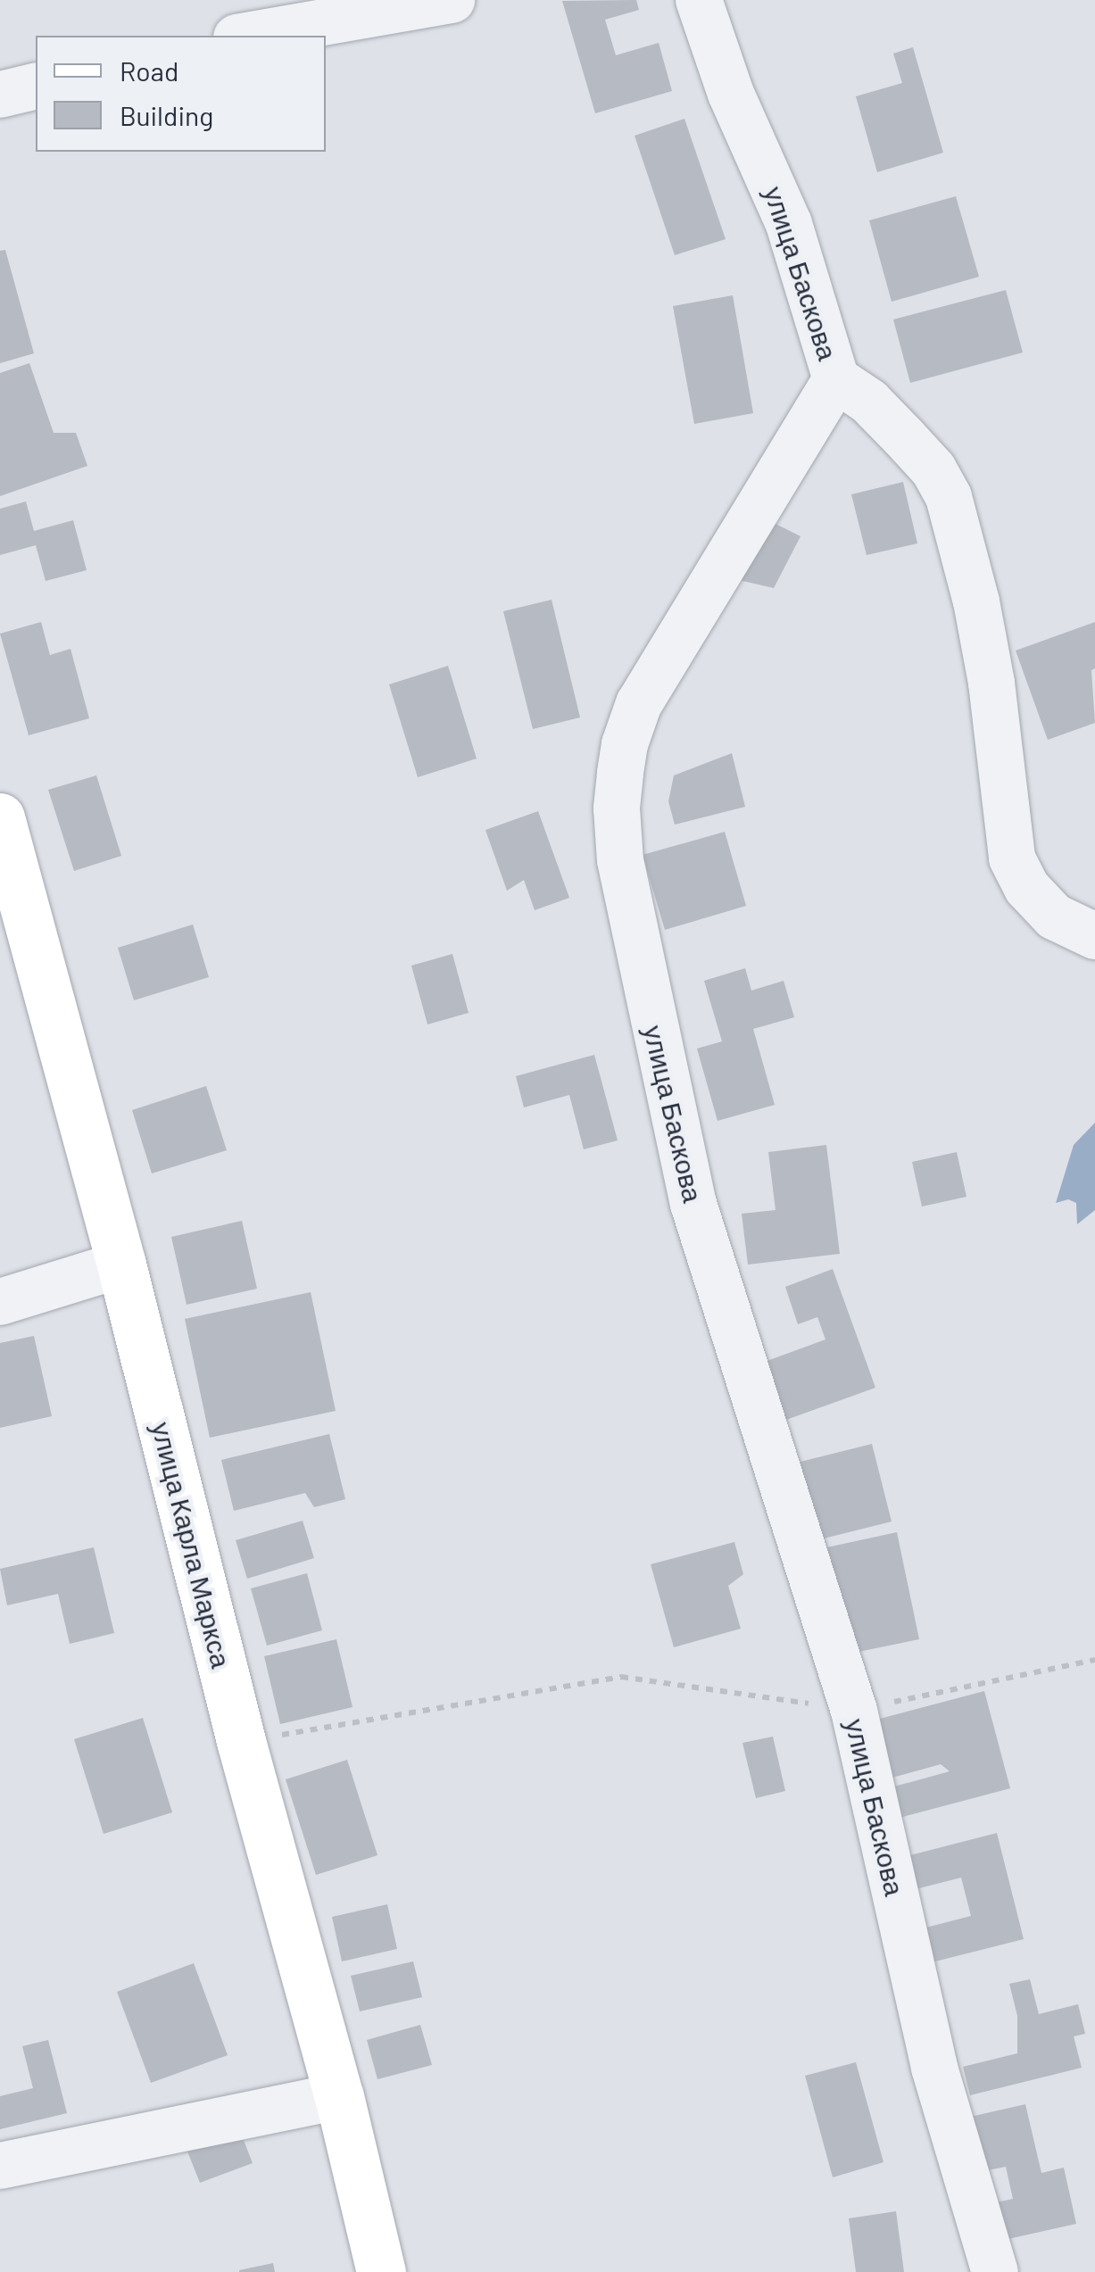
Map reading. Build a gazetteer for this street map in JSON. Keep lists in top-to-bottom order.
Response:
{
  "streets": {
    "street": ["улица Баскова", "улица Карла Маркса"]
  },
  "legend": ["Road", "Building"]
}
